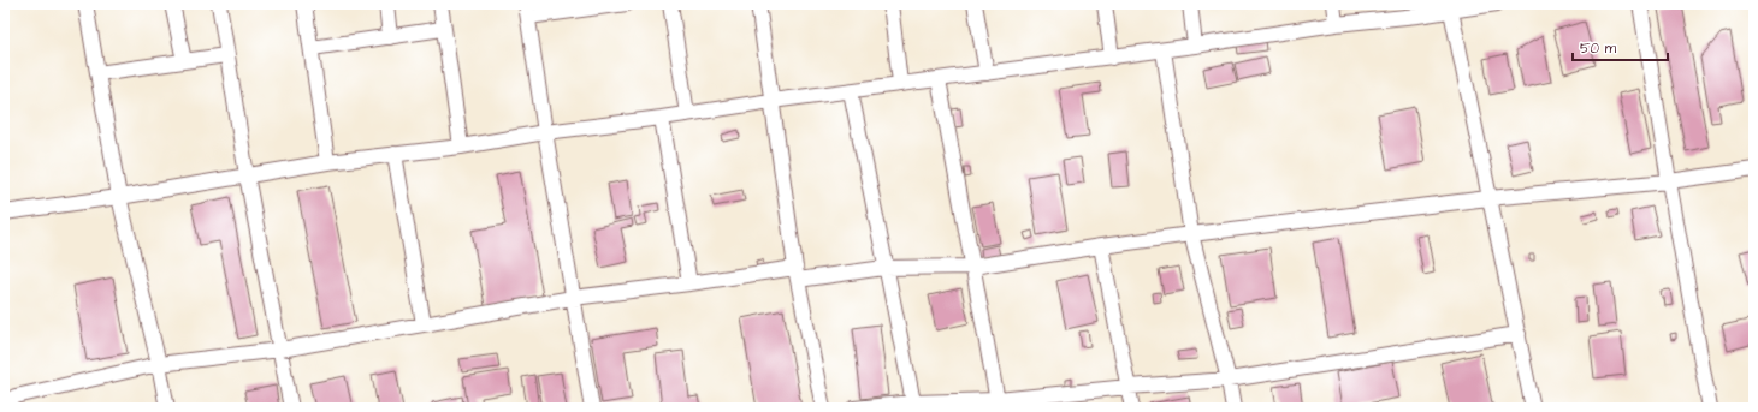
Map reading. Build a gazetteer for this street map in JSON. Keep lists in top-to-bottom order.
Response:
{
  "scale_bar": "50 m"
}
